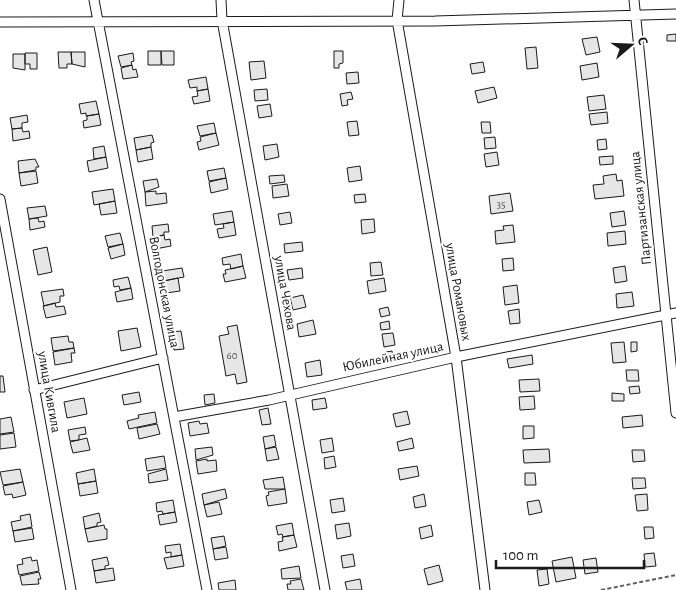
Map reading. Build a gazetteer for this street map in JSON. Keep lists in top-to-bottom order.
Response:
{
  "streets": {
    "street": [
      "Партизанская улица",
      "Волгодонская улица",
      "улица Романовых",
      "улица Чехова",
      "Юбилейная улица",
      "улица Кивгила"
    ]
  },
  "crossings": [
    ["Партизанская улица", "Юбилейная улица"],
    ["Волгодонская улица", "Юбилейная улица"],
    ["улица Романовых", "Юбилейная улица"],
    ["улица Чехова", "Юбилейная улица"]
  ],
  "house_numbers": ["35", "60"],
  "scale_bar": "100 m",
  "north": "right"
}
